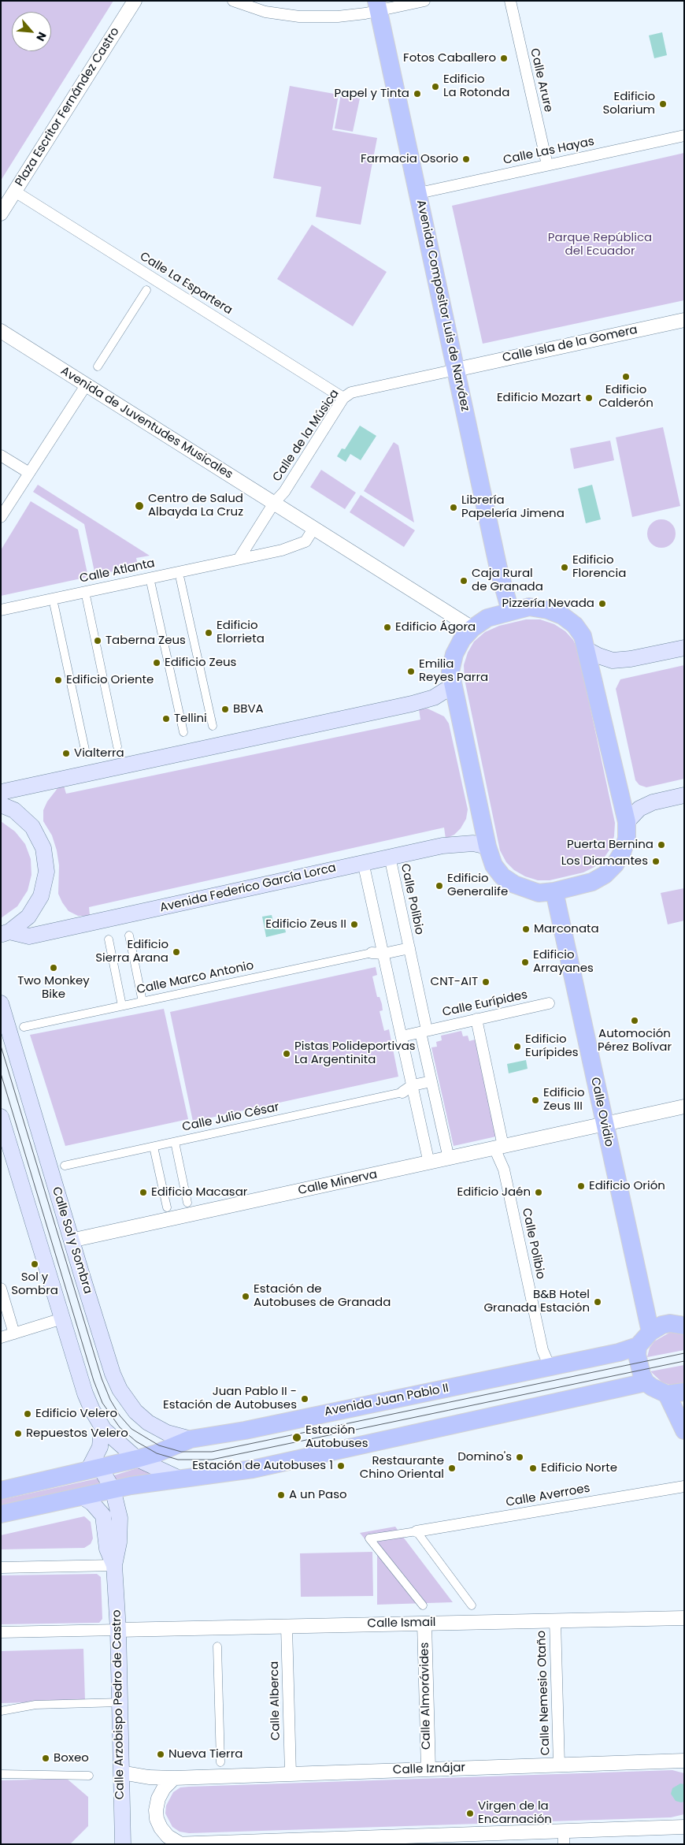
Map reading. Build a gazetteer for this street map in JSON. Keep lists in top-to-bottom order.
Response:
{
  "streets": {
    "main road": [
      "Avenida Compositor Luis de Narváez",
      "Avenida Federico García Lorca",
      "Calle Ovidio",
      "Calle Sol y Sombra",
      "Avenida Juan Pablo II",
      "Calle Arzobispo Pedro de Castro"
    ],
    "street": [
      "Calle Arure",
      "Plaza Escritor Fernández Castro",
      "Calle Las Hayas",
      "Calle La Espartera",
      "Calle Isla de la Gomera",
      "Avenida de Juventudes Musicales",
      "Calle de la Música",
      "Calle Atlanta",
      "Calle Polibio",
      "Calle Marco Antonio",
      "Calle Eurípides",
      "Calle Julio César",
      "Calle Minerva",
      "Calle Averroes",
      "Calle Ismail",
      "Calle Nemesio Otaño",
      "Calle Almorávides",
      "Calle Alberca",
      "Calle Iznájar"
    ]
  },
  "crossings": [
    ["Calle Arure", "Calle Las Hayas"],
    ["Plaza Escritor Fernández Castro", "Calle La Espartera"],
    ["Calle Las Hayas", "Avenida Compositor Luis de Narváez"],
    ["Calle La Espartera", "Calle de la Música"],
    ["Avenida Compositor Luis de Narváez", "Calle Isla de la Gomera"],
    ["Avenida Compositor Luis de Narváez", "Calle de la Música"],
    ["Calle Isla de la Gomera", "Calle de la Música"],
    ["Avenida de Juventudes Musicales", "Calle de la Música"],
    ["Avenida de Juventudes Musicales", "Calle Atlanta"],
    ["Avenida Federico García Lorca", "Calle Polibio"],
    ["Calle Polibio", "Calle Marco Antonio"],
    ["Calle Polibio", "Calle Eurípides"],
    ["Calle Polibio", "Calle Minerva"],
    ["Calle Polibio", "Avenida Juan Pablo II"],
    ["Calle Ovidio", "Calle Minerva"],
    ["Calle Minerva", "Calle Sol y Sombra"],
    ["Calle Sol y Sombra", "Avenida Juan Pablo II"],
    ["Calle Ismail", "Calle Nemesio Otaño"],
    ["Calle Ismail", "Calle Almorávides"],
    ["Calle Ismail", "Calle Alberca"],
    ["Calle Ismail", "Calle Arzobispo Pedro de Castro"],
    ["Calle Nemesio Otaño", "Calle Iznájar"],
    ["Calle Almorávides", "Calle Iznájar"],
    ["Calle Alberca", "Calle Iznájar"],
    ["Calle Arzobispo Pedro de Castro", "Calle Iznájar"]
  ],
  "parks": ["Parque República del Ecuador"],
  "places": [
    "Fotos Caballero",
    "Edificio La Rotonda",
    "Papel y Tinta",
    "Edificio Solarium",
    "Farmacia Osorio",
    "Edificio Calderón",
    "Edificio Mozart",
    "Centro de Salud Albayda La Cruz",
    "Librería Papelería Jimena",
    "Edificio Florencia",
    "Caja Rural de Granada",
    "Pizzería Nevada",
    "Edificio Ágora",
    "Edificio Elorrieta",
    "Taberna Zeus",
    "Edificio Zeus",
    "Emilia Reyes Parra",
    "Edificio Oriente",
    "BBVA",
    "Tellini",
    "Vialterra",
    "Puerta Bernina",
    "Los Diamantes",
    "Edificio Generalife",
    "Edificio Zeus II",
    "Marconata",
    "Edificio Sierra Arana",
    "Edificio Arrayanes",
    "Two Monkey Bike",
    "CNT-AIT",
    "Automoción Pérez Bolívar",
    "Edificio Eurípides",
    "Pistas Polideportivas La Argentinita",
    "Edificio Zeus III",
    "Edificio Orión",
    "Edificio Macasar",
    "Edificio Jaén",
    "Sol y Sombra",
    "Estación de Autobuses de Granada",
    "B&B Hotel Granada Estación",
    "Juan Pablo II - Estación de Autobuses",
    "Edificio Velero",
    "Repuestos Velero",
    "Estación Autobuses",
    "Domino's",
    "Estación de Autobuses 1",
    "Restaurante Chino Oriental",
    "Edificio Norte",
    "A un Paso",
    "Nueva Tierra",
    "Boxeo",
    "Virgen de la Encarnación"
  ],
  "north": "bottom right"
}
